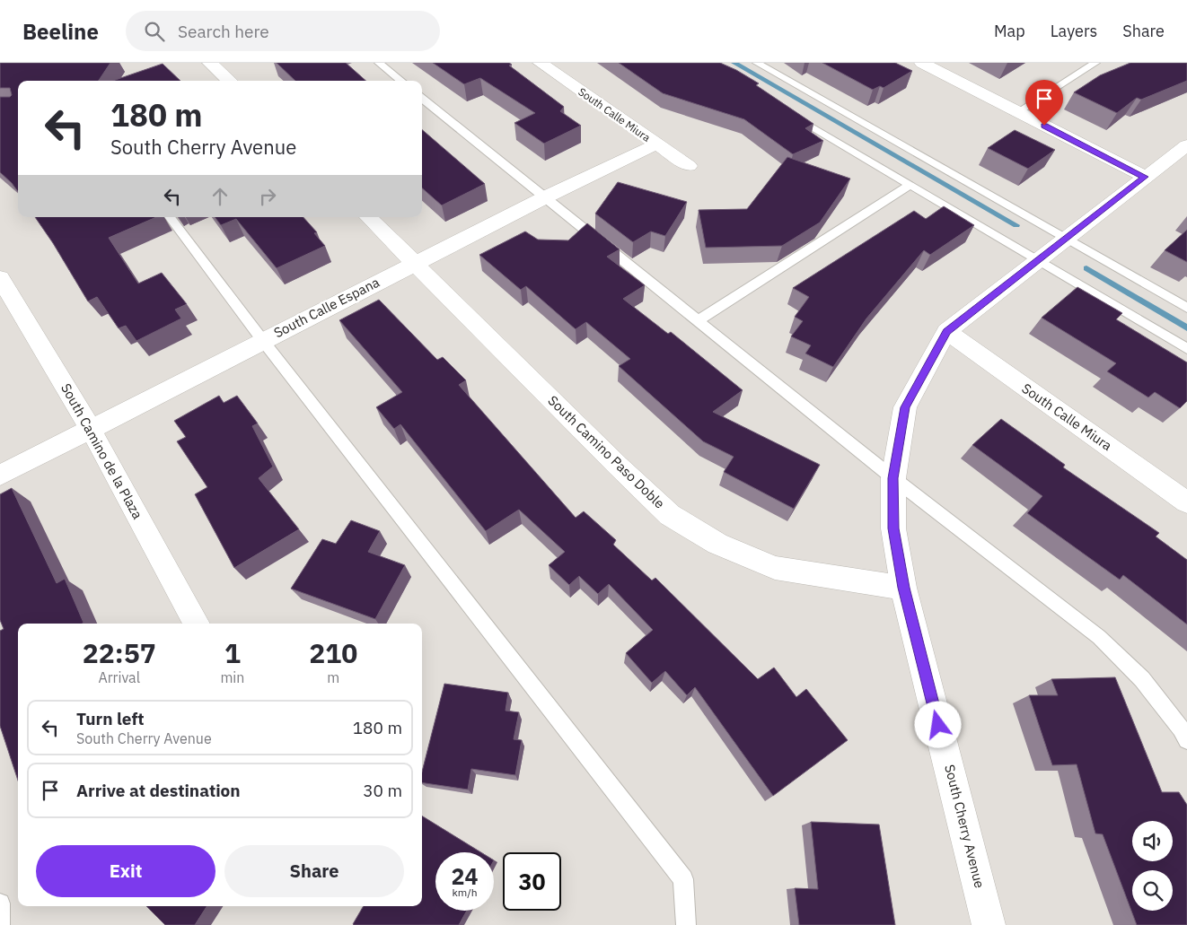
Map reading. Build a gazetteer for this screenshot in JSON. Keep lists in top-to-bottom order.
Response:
{
  "streets": {
    "street": [
      "South Calle Miura",
      "South Calle Espana",
      "South Camino de la Plaza",
      "South Camino Paso Doble",
      "South Cherry Avenue"
    ]
  },
  "crossings": [
    ["South Calle Miura", "South Calle Espana"],
    ["South Calle Miura", "South Cherry Avenue"],
    ["South Calle Espana", "South Camino de la Plaza"],
    ["South Calle Espana", "South Camino Paso Doble"],
    ["South Camino Paso Doble", "South Cherry Avenue"]
  ],
  "page": {
    "header": "Beeline",
    "search": "Search here",
    "nav": ["Map", "Layers", "Share"],
    "turn": ["180 m", "South Cherry Avenue"],
    "eta": [
      "22:57",
      "Arrival",
      "1",
      "min",
      "210",
      "m"
    ],
    "list": [
      {
        "name": "Turn left",
        "note": "South Cherry Avenue",
        "value": "180 m"
      },
      {
        "name": "Arrive at destination",
        "value": "30 m"
      }
    ],
    "buttons": ["Exit", "Share"],
    "speed": "24 km/h",
    "limit": "30"
  }
}
